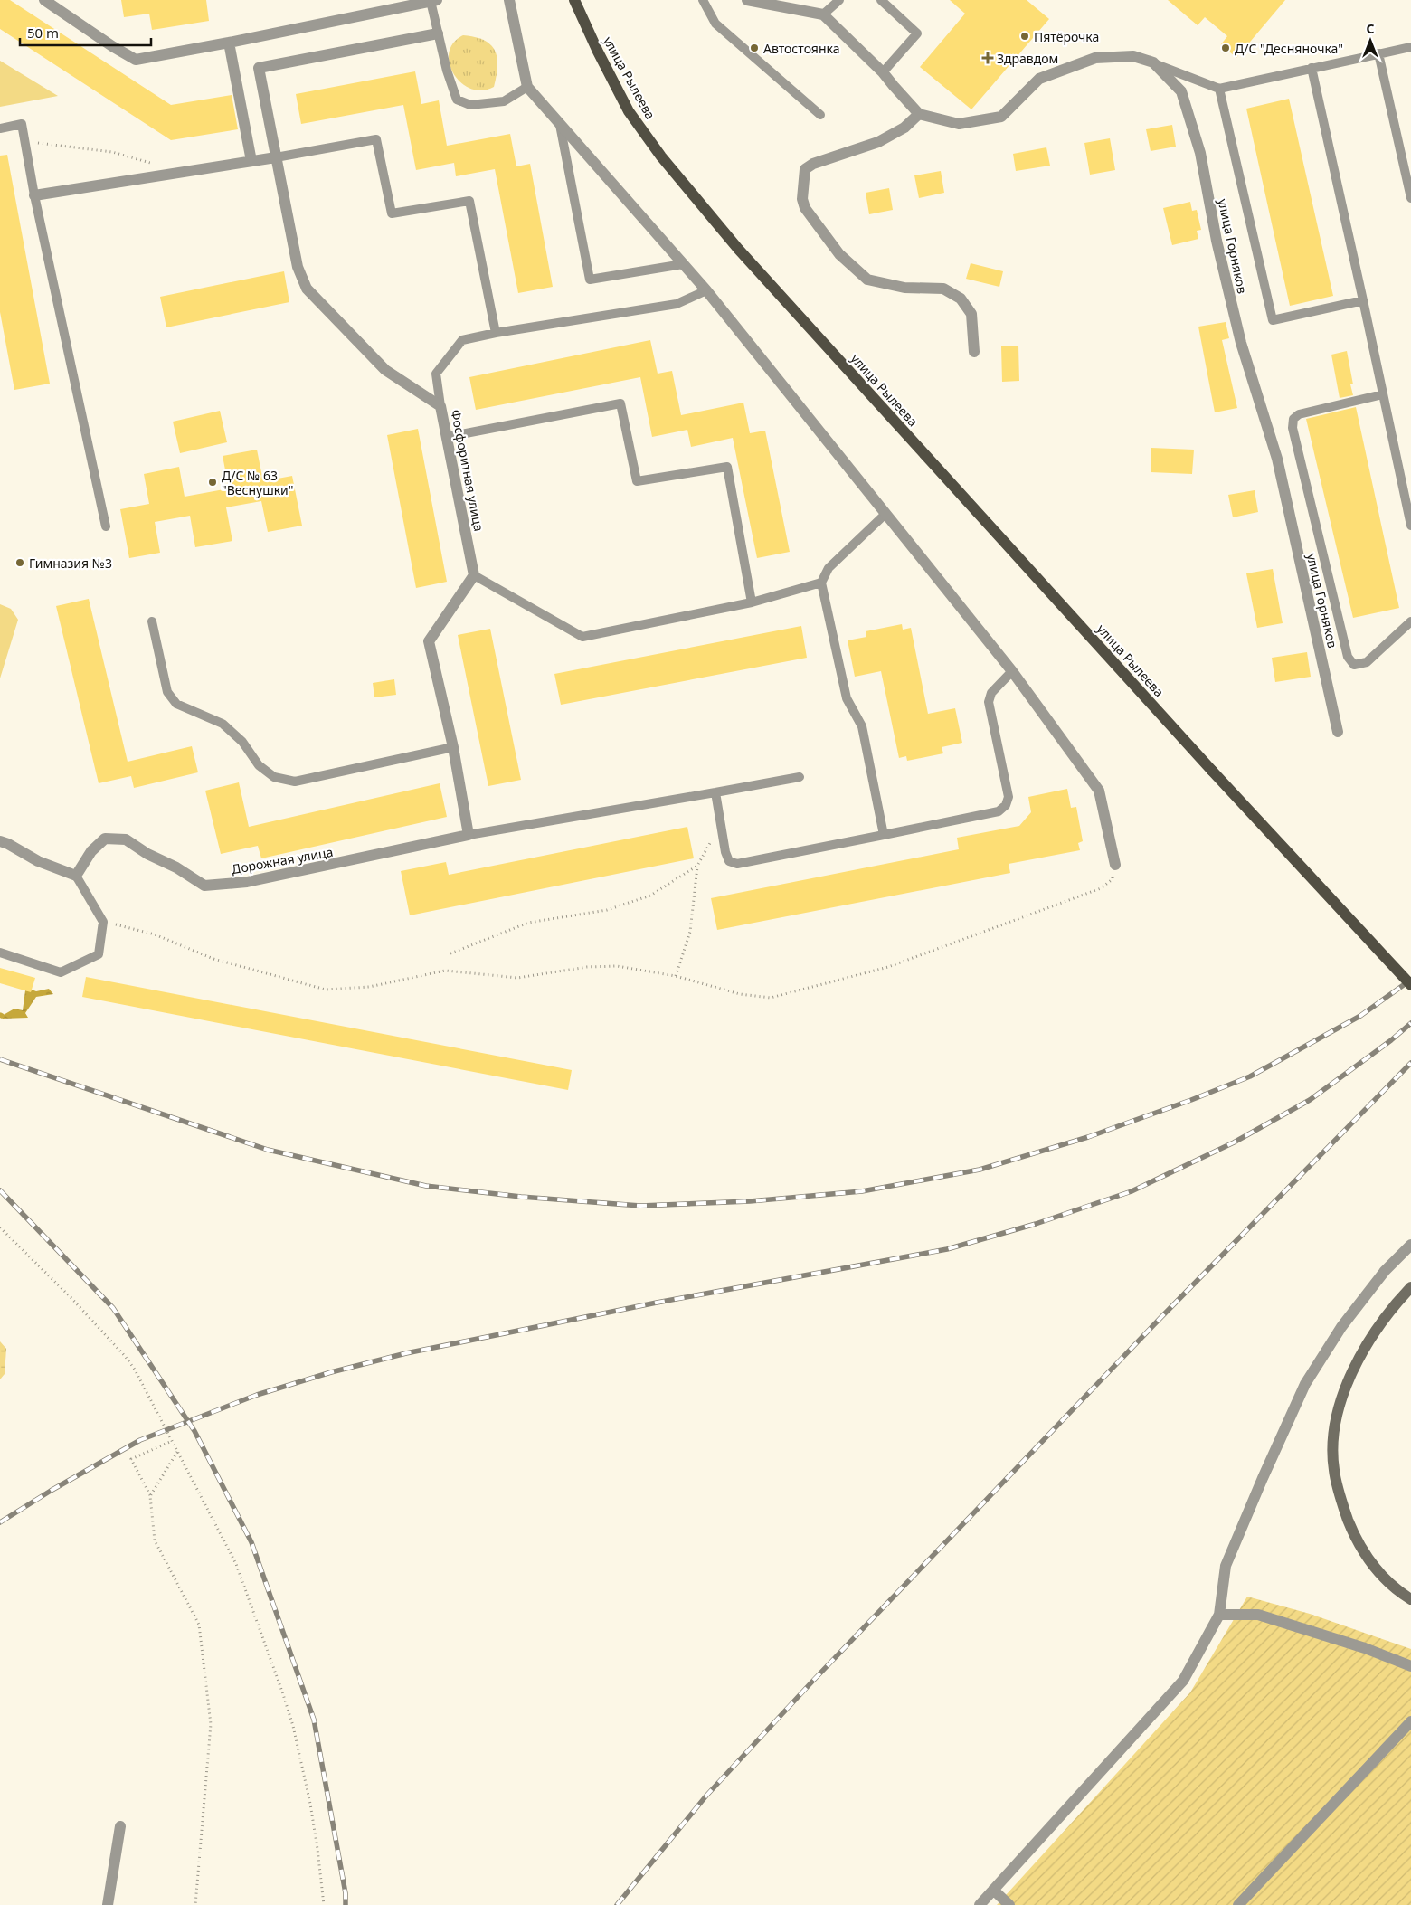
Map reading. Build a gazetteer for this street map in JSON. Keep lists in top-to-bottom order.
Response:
{
  "streets": {
    "main road": ["улица Рылеева"],
    "street": ["улица Горняков", "Фосфоритная улица", "Дорожная улица"]
  },
  "places": {
    "other": [
      "Пятёрочка",
      "Автостоянка",
      "Д/С \"Десняночка\"",
      "Д/С № 63 \"Веснушки\"",
      "Гимназия №3"
    ],
    "health": ["Здравдом"]
  },
  "scale_bar": "50 m",
  "north": "top"
}
